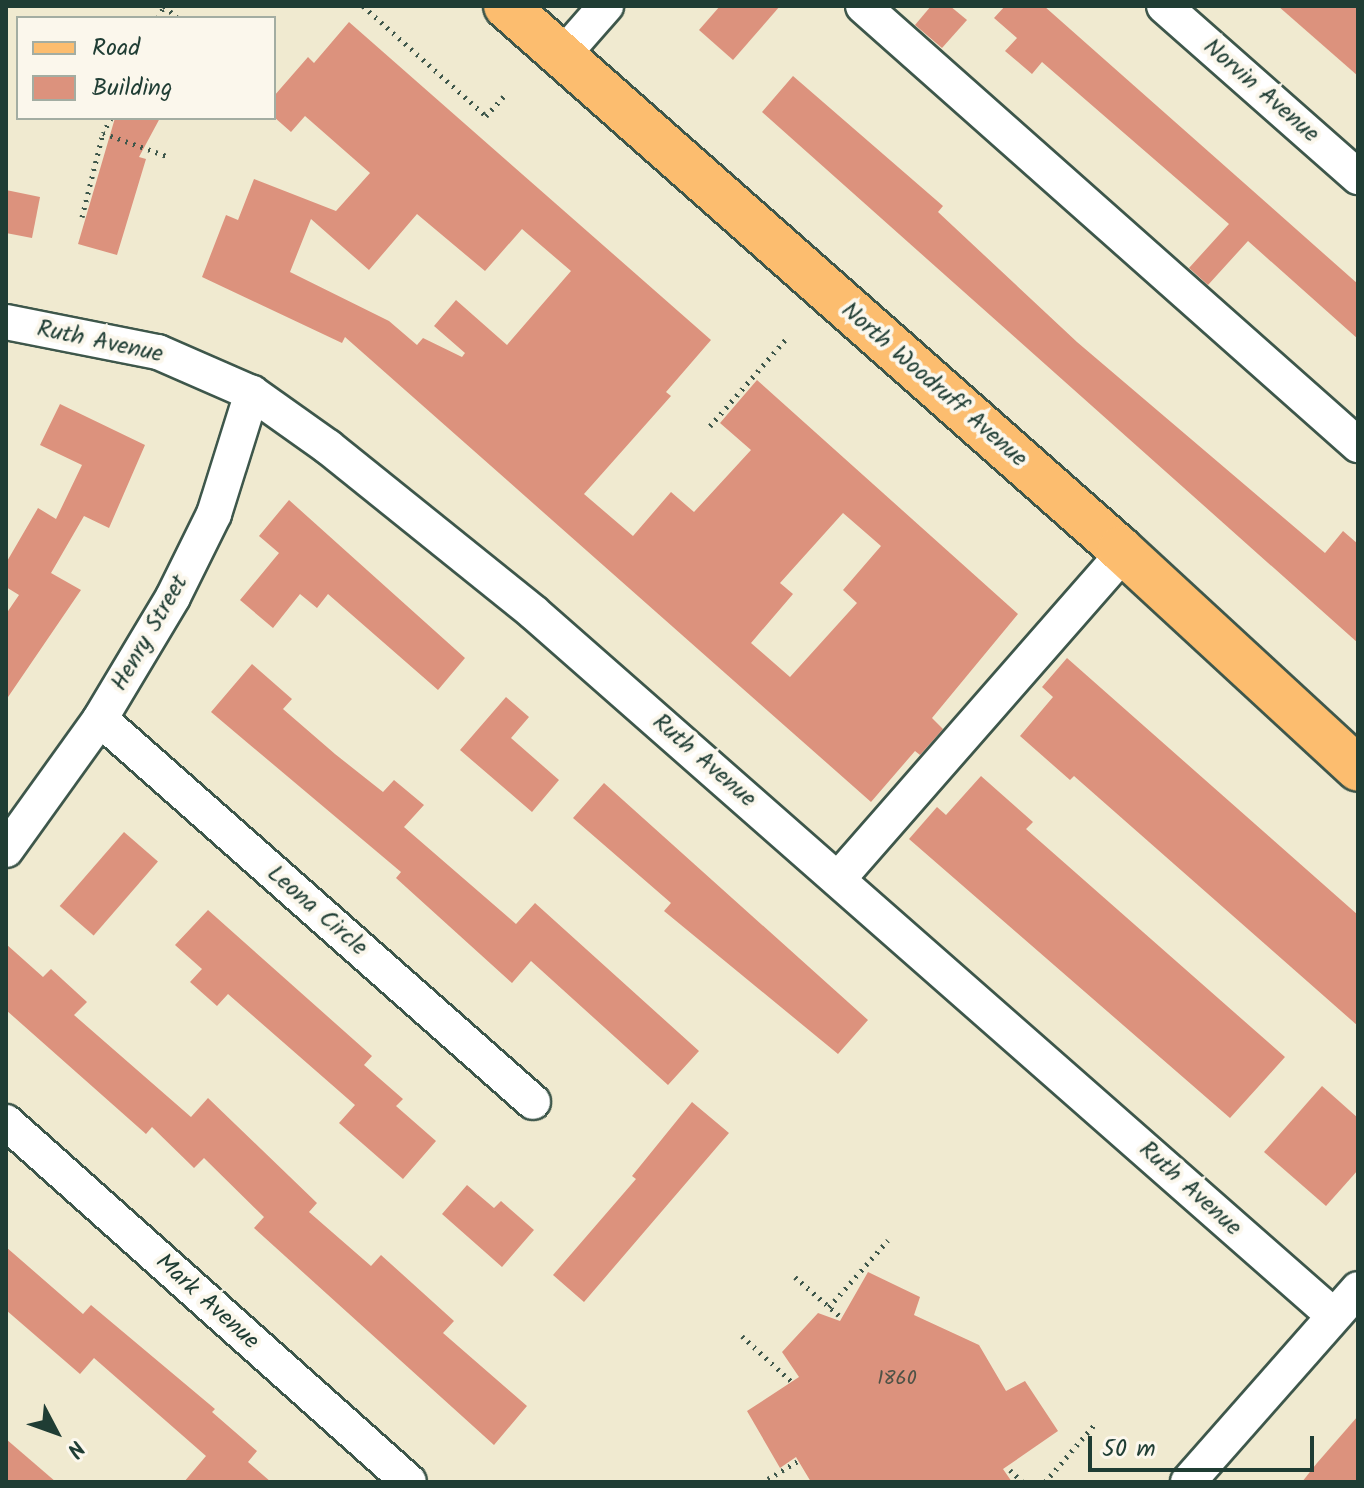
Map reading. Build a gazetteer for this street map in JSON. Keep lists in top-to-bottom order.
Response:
{
  "streets": {
    "main road": ["North Woodruff Avenue"],
    "street": [
      "Norvin Avenue",
      "Ruth Avenue",
      "Henry Street",
      "Leona Circle",
      "Mark Avenue"
    ]
  },
  "crossings": [
    ["Ruth Avenue", "Henry Street"],
    ["Henry Street", "Leona Circle"]
  ],
  "house_numbers": ["1860"],
  "legend": ["Road", "Building"],
  "scale_bar": "50 m",
  "north": "bottom right"
}
